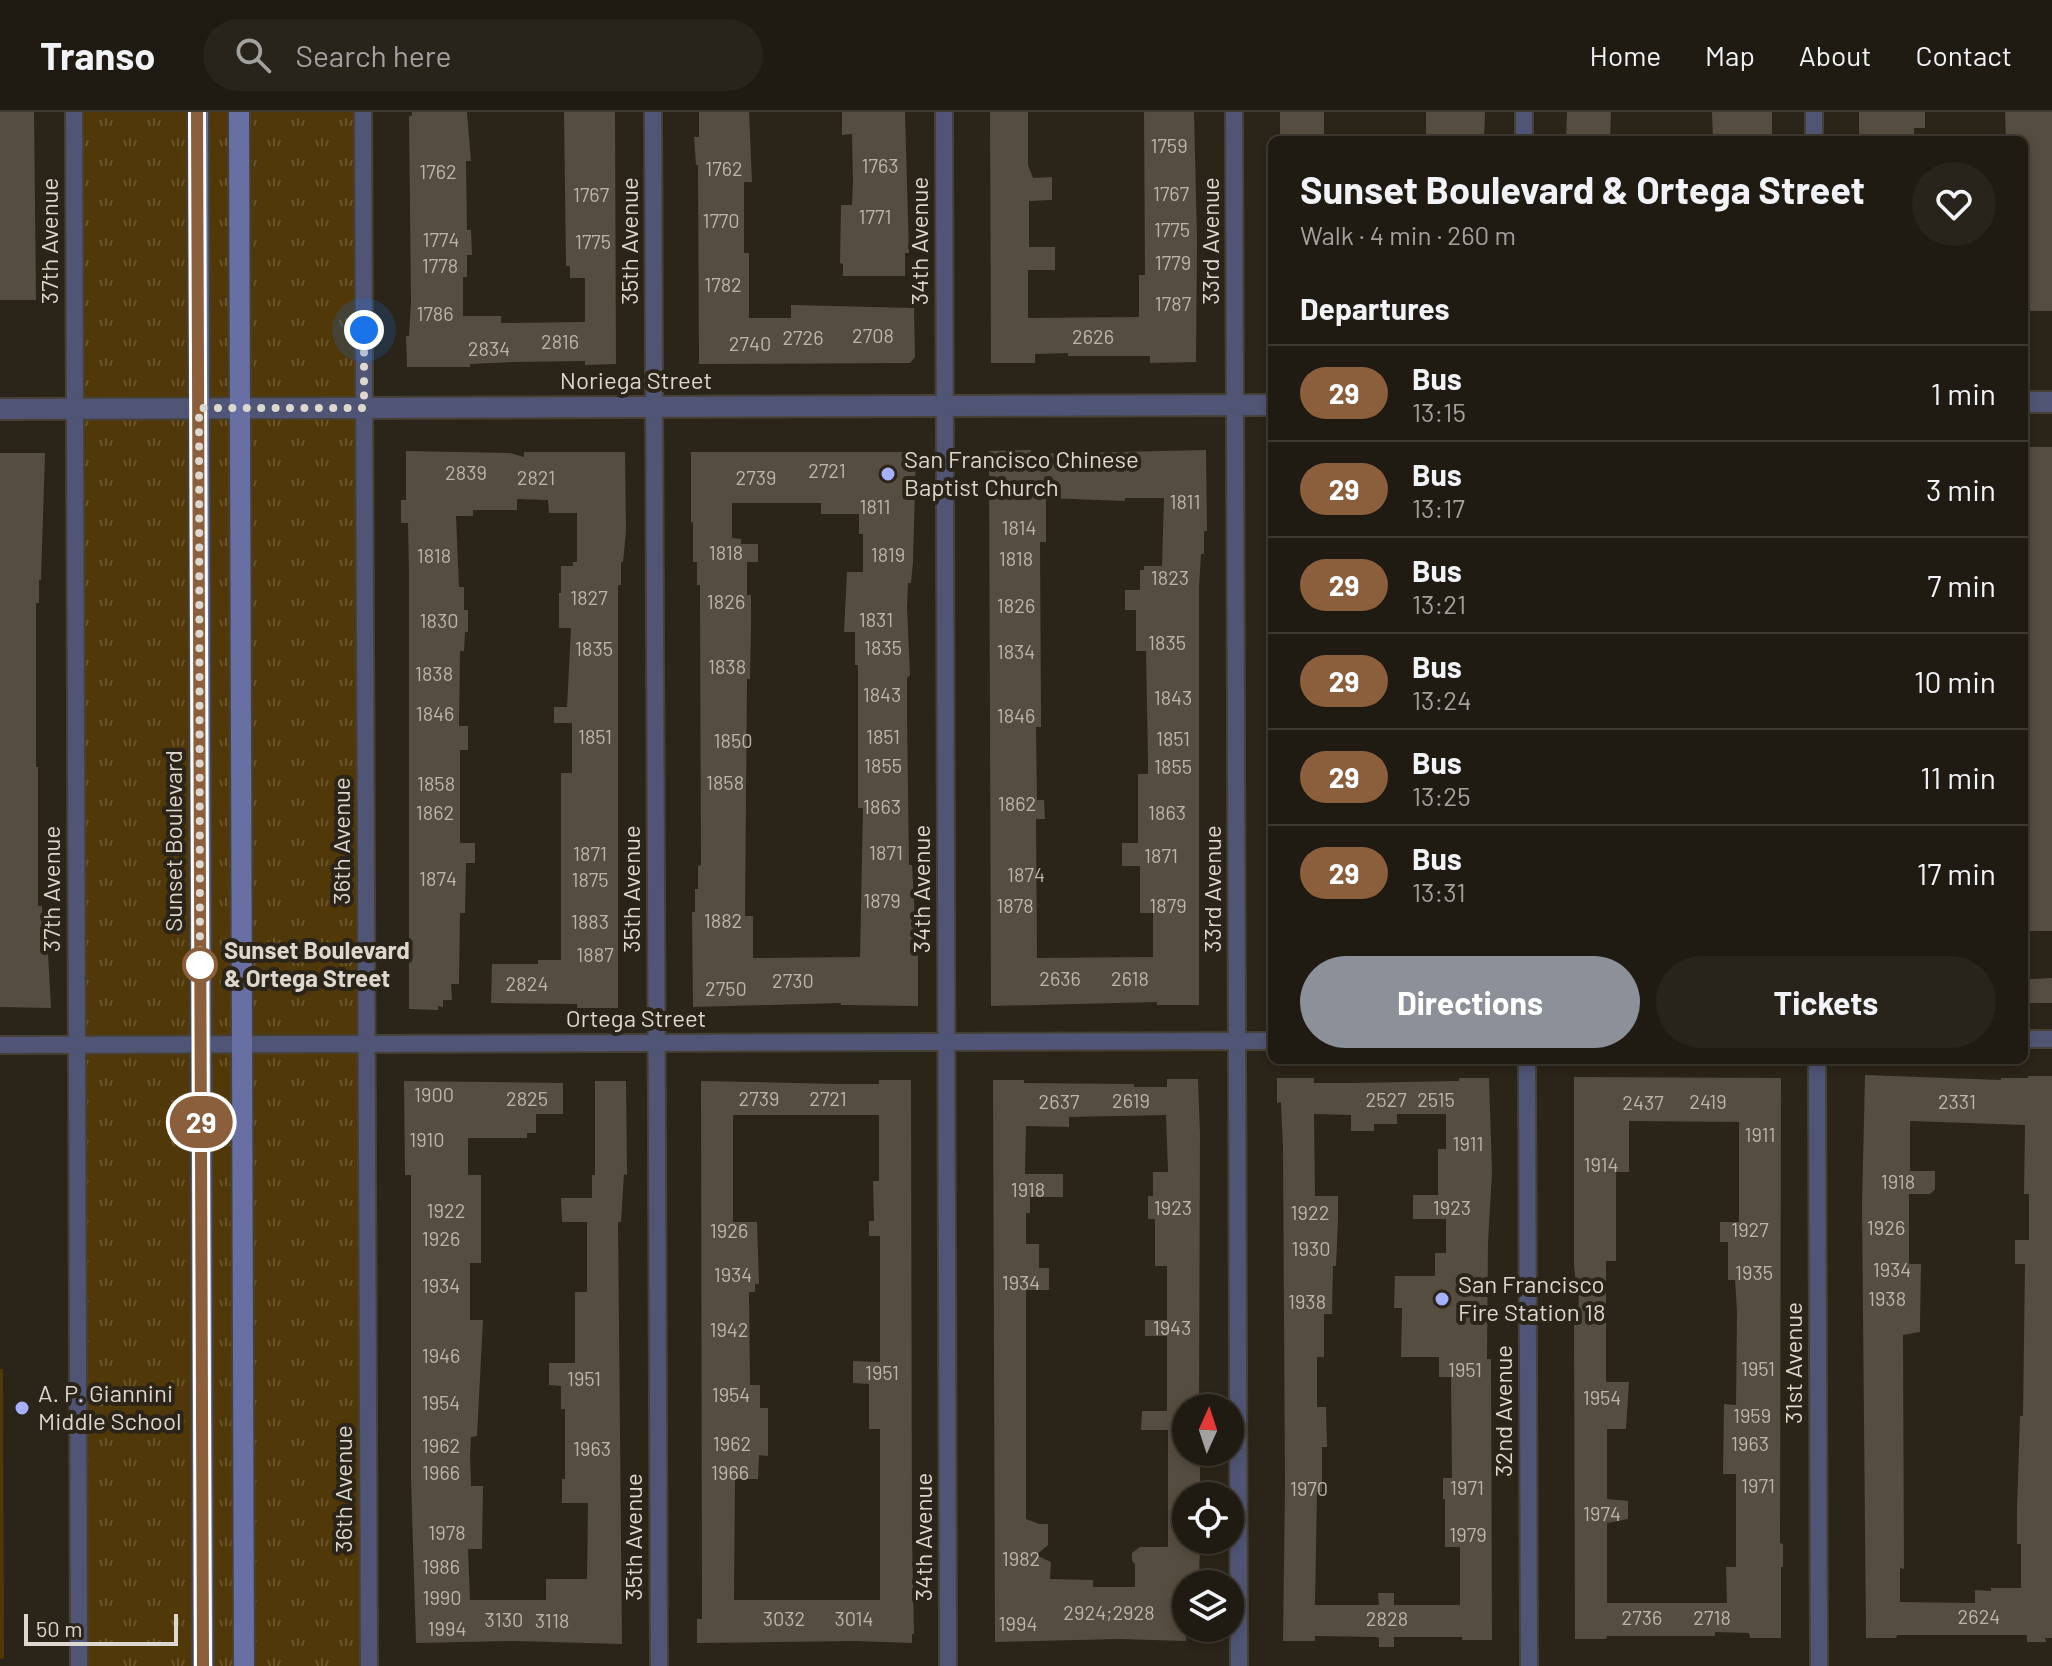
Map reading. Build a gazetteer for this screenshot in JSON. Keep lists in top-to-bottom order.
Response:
{
  "streets": {
    "main road": ["Sunset Boulevard"],
    "street": [
      "37th Avenue",
      "35th Avenue",
      "34th Avenue",
      "33rd Avenue",
      "Noriega Street",
      "36th Avenue",
      "Ortega Street",
      "31st Avenue",
      "32nd Avenue"
    ]
  },
  "crossings": [
    ["37th Avenue", "Noriega Street"],
    ["37th Avenue", "Ortega Street"],
    ["35th Avenue", "Noriega Street"],
    ["35th Avenue", "Ortega Street"],
    ["34th Avenue", "Noriega Street"],
    ["34th Avenue", "Ortega Street"],
    ["33rd Avenue", "Noriega Street"],
    ["33rd Avenue", "Ortega Street"],
    ["Noriega Street", "Sunset Boulevard"],
    ["Noriega Street", "36th Avenue"],
    ["Sunset Boulevard", "Ortega Street"],
    ["36th Avenue", "Ortega Street"]
  ],
  "places": [
    "San Francisco Chinese Baptist Church",
    "Sunset Boulevard & Ortega Street",
    "San Francisco Fire Station 18",
    "A. P. Giannini Middle School"
  ],
  "lines": ["bus line 29"],
  "house_numbers": [
    "1759",
    "1763",
    "1762",
    "1762",
    "1767",
    "1767",
    "1771",
    "1770",
    "1775",
    "1774",
    "1775",
    "1779",
    "1778",
    "1782",
    "1787",
    "1786",
    "2708",
    "2626",
    "2726",
    "2816",
    "2740",
    "2834",
    "2721",
    "2839",
    "2821",
    "2739",
    "1811",
    "1811",
    "1814",
    "1818",
    "1819",
    "1818",
    "1818",
    "1823",
    "1827",
    "1826",
    "1826",
    "1831",
    "1830",
    "1835",
    "1835",
    "1835",
    "1834",
    "1838",
    "1838",
    "1843",
    "1843",
    "1846",
    "1846",
    "1851",
    "1851",
    "1851",
    "1850",
    "1855",
    "1855",
    "1858",
    "1858",
    "1862",
    "1863",
    "1862",
    "1863",
    "1871",
    "1871",
    "1871",
    "1874",
    "1874",
    "1875",
    "1879",
    "1878",
    "1879",
    "1882",
    "1883",
    "1887",
    "2636",
    "2618",
    "2730",
    "2824",
    "2750",
    "1900",
    "2825",
    "2739",
    "2721",
    "2527",
    "2515",
    "2619",
    "2637",
    "2419",
    "2331",
    "2437",
    "1911",
    "1910",
    "1911",
    "1914",
    "1918",
    "1918",
    "1923",
    "1923",
    "1922",
    "1922",
    "1926",
    "1927",
    "1926",
    "1926",
    "1930",
    "1934",
    "1935",
    "1934",
    "1934",
    "1934",
    "1938",
    "1938",
    "1943",
    "1942",
    "1946",
    "1951",
    "1951",
    "1951",
    "1951",
    "1954",
    "1954",
    "1954",
    "1959",
    "1962",
    "1963",
    "1962",
    "1963",
    "1966",
    "1966",
    "1971",
    "1971",
    "1970",
    "1974",
    "1978",
    "1979",
    "1982",
    "1986",
    "1990",
    "2924;2928",
    "2624",
    "2736",
    "2718",
    "3032",
    "3014",
    "2828",
    "3130",
    "3118",
    "1994",
    "1994"
  ],
  "scale_bar": "50 m",
  "north": "top",
  "page": {
    "header": "Transo",
    "search": "Search here",
    "nav": [
      "Home",
      "Map",
      "About",
      "Contact"
    ],
    "on_map": "29",
    "heading": [
      ["Sunset Boulevard & Ortega Street", "Walk · 4 min · 260 m"],
      "Departures"
    ],
    "list": [
      {
        "mark": "29",
        "name": "Bus",
        "note": "13:15",
        "value": "1 min"
      },
      {
        "mark": "29",
        "name": "Bus",
        "note": "13:17",
        "value": "3 min"
      },
      {
        "mark": "29",
        "name": "Bus",
        "note": "13:21",
        "value": "7 min"
      },
      {
        "mark": "29",
        "name": "Bus",
        "note": "13:24",
        "value": "10 min"
      },
      {
        "mark": "29",
        "name": "Bus",
        "note": "13:25",
        "value": "11 min"
      },
      {
        "mark": "29",
        "name": "Bus",
        "note": "13:31",
        "value": "17 min"
      }
    ],
    "buttons": ["Directions", "Tickets"],
    "scale": "50 m"
  }
}
